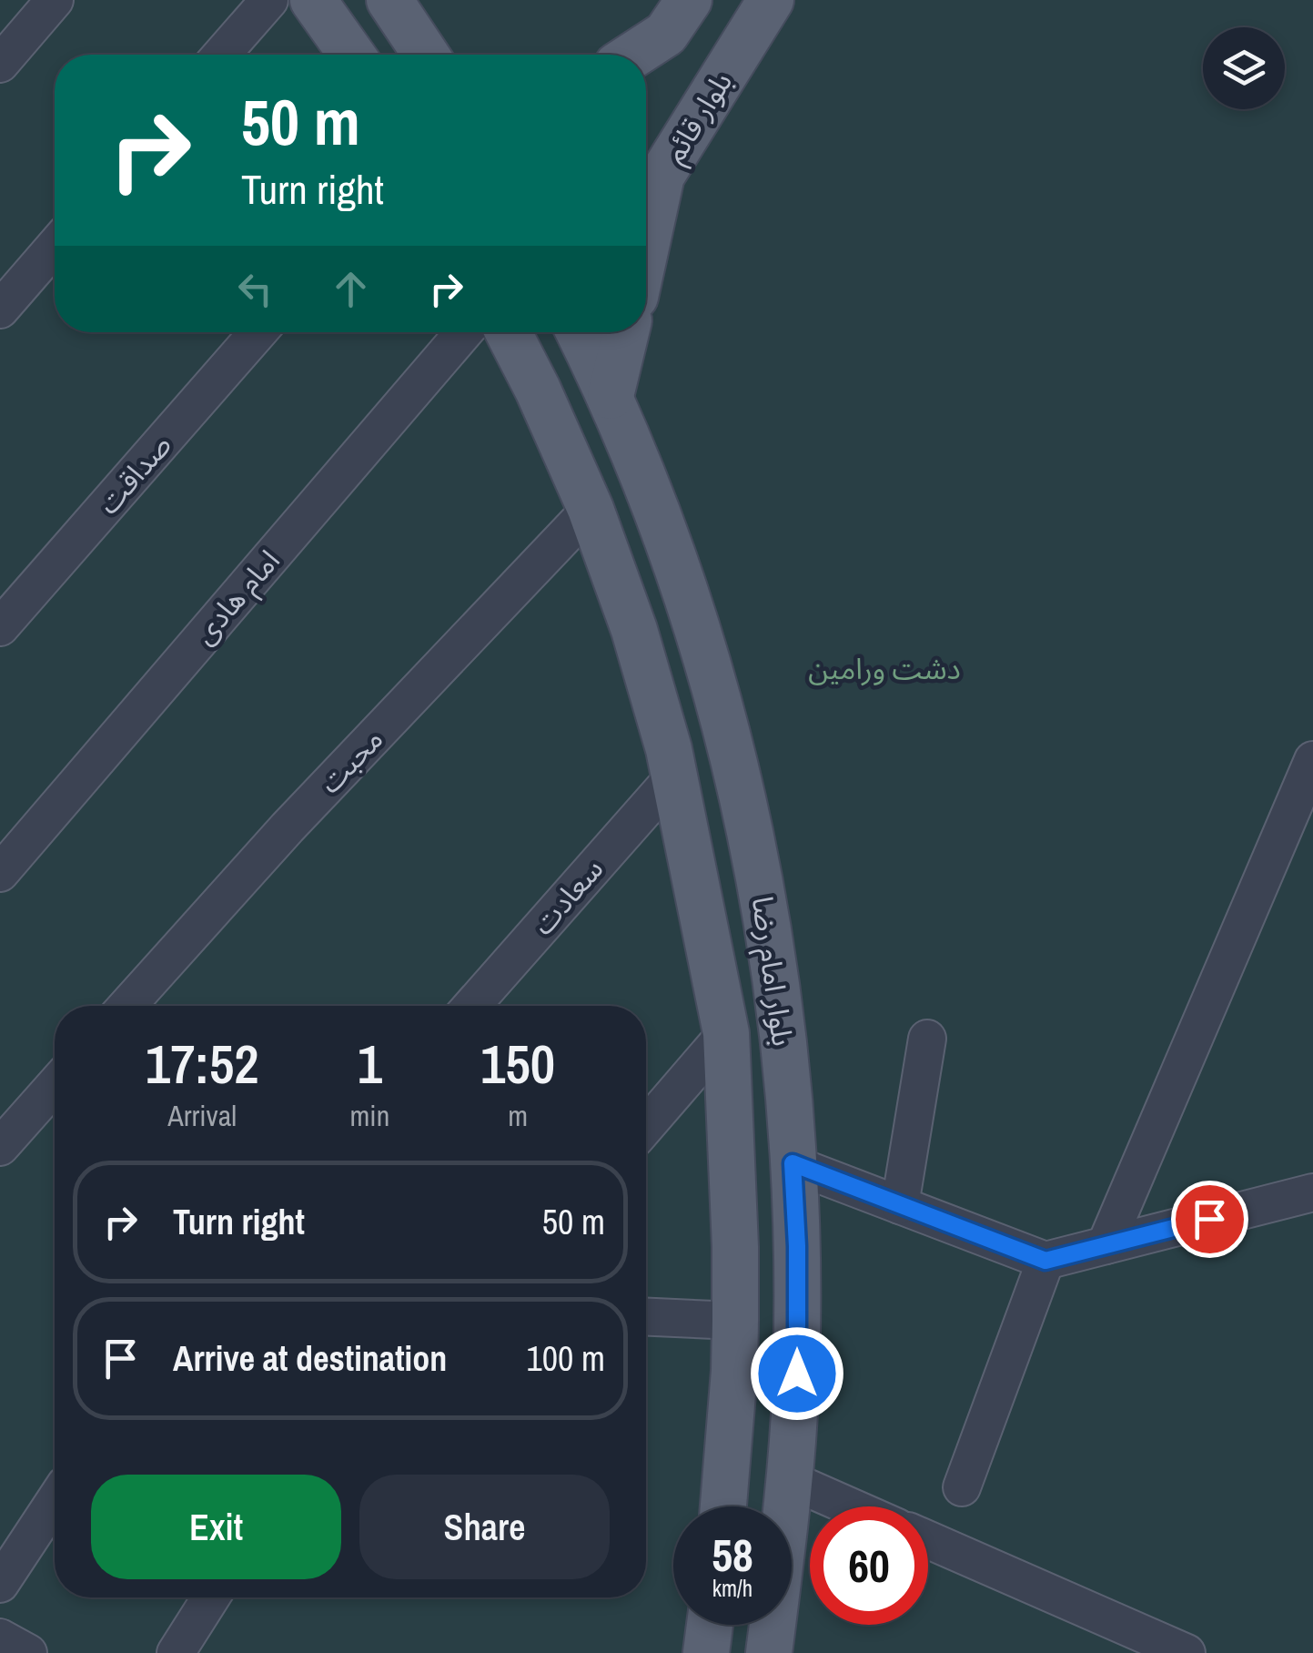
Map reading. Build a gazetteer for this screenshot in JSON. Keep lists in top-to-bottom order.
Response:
{
  "streets": {
    "main road": ["بلوار قائم", "بلوار امام رضا"],
    "street": [
      "صداقت",
      "امام هادی",
      "محبت",
      "سعادت"
    ]
  },
  "crossings": [
    ["محبت", "بلوار امام رضا"],
    ["سعادت", "بلوار امام رضا"]
  ],
  "parks": ["دشت ورامین"],
  "page": {
    "turn": ["50 m", "Turn right"],
    "eta": [
      "17:52",
      "Arrival",
      "1",
      "min",
      "150",
      "m"
    ],
    "list": [
      {
        "name": "Turn right",
        "value": "50 m"
      },
      {
        "name": "Arrive at destination",
        "value": "100 m"
      }
    ],
    "buttons": ["Exit", "Share"],
    "speed": "58 km/h",
    "limit": "60"
  }
}
